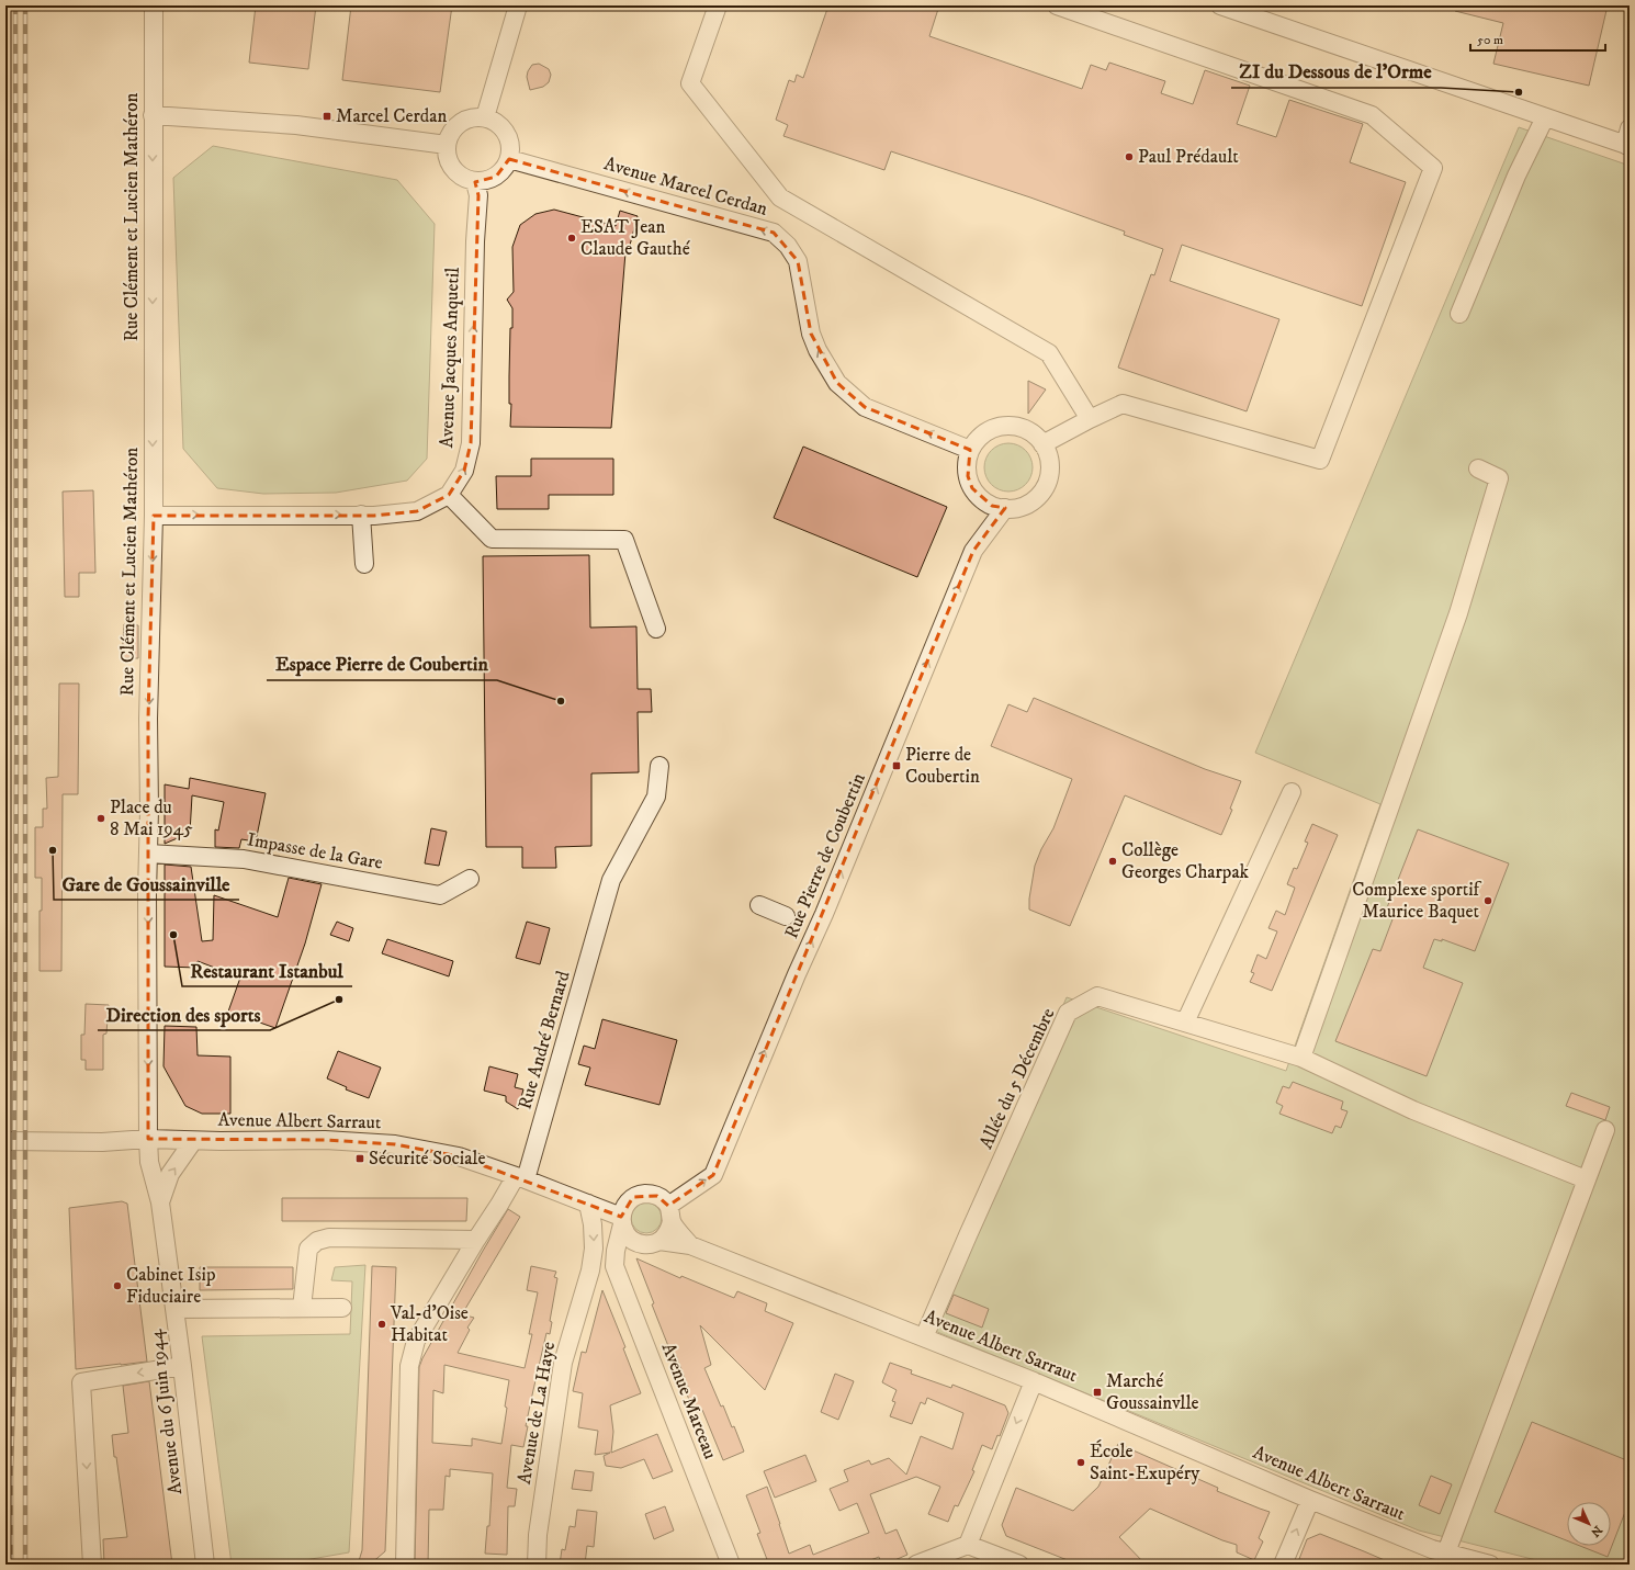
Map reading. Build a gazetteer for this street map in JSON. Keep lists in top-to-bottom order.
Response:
{
  "streets": {
    "street": [
      "Avenue Marcel Cerdan",
      "Rue Clément et Lucien Mathéron",
      "Avenue Jacques Anquetil",
      "Impasse de la Gare",
      "Rue Pierre de Coubertin",
      "Rue André Bernard",
      "Allée du 5 Décembre",
      "Avenue Albert Sarraut",
      "Avenue Marceau",
      "Avenue du 6 Juin 1944",
      "Avenue de La Haye"
    ]
  },
  "crossings": [
    ["Avenue Marcel Cerdan", "Avenue Jacques Anquetil"],
    ["Avenue Marcel Cerdan", "Rue Pierre de Coubertin"],
    ["Rue Clément et Lucien Mathéron", "Impasse de la Gare"],
    ["Rue Clément et Lucien Mathéron", "Avenue Albert Sarraut"],
    ["Rue Clément et Lucien Mathéron", "Avenue du 6 Juin 1944"],
    ["Rue Pierre de Coubertin", "Avenue Albert Sarraut"],
    ["Rue André Bernard", "Avenue Albert Sarraut"],
    ["Allée du 5 Décembre", "Avenue Albert Sarraut"],
    ["Avenue Albert Sarraut", "Avenue du 6 Juin 1944"],
    ["Avenue Albert Sarraut", "Avenue de La Haye"]
  ],
  "one_way": [
    "Avenue Marcel Cerdan",
    "Rue Clément et Lucien Mathéron",
    "Avenue Jacques Anquetil",
    "Rue Pierre de Coubertin"
  ],
  "places": {
    "other": [
      "ZI du Dessous de l'Orme",
      "Paul Prédault",
      "ESAT Jean Claude Gauthé",
      "Espace Pierre de Coubertin",
      "Place du 8 Mai 1945",
      "Gare de Goussainville",
      "Collège Georges Charpak",
      "Complexe sportif Maurice Baquet",
      "Restaurant Istanbul",
      "Direction des sports",
      "Cabinet Isip Fiduciaire",
      "Val-d'Oise Habitat",
      "École Saint-Exupéry"
    ],
    "transit": [
      "Marcel Cerdan",
      "Pierre de Coubertin",
      "Sécurité Sociale",
      "Marché Goussainvlle"
    ]
  },
  "scale_bar": "50 m",
  "north": "bottom right"
}
